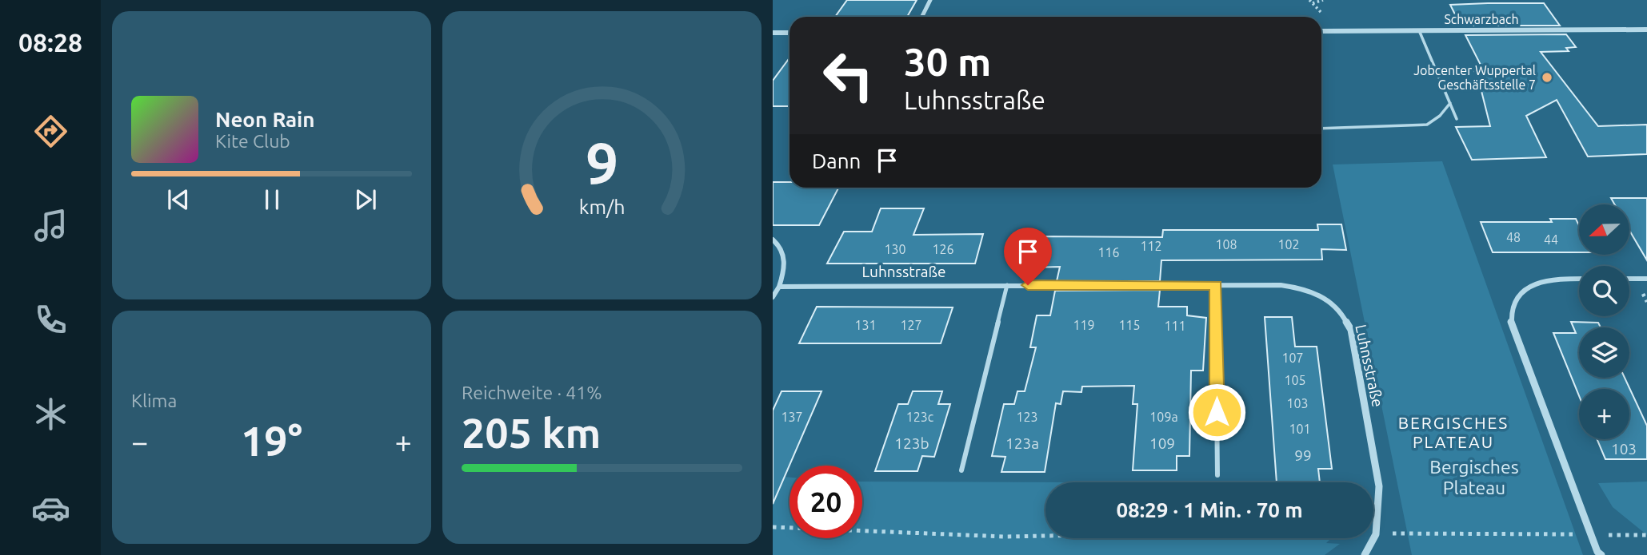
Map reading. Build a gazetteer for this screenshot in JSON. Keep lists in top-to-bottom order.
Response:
{
  "streets": {
    "street": ["Schwarzbach", "Luhnsstraße"]
  },
  "districts": ["BERGISCHES PLATEAU"],
  "parks": ["Bergisches Plateau"],
  "places": ["Jobcenter Wuppertal Geschäftsstelle 7"],
  "house_numbers": [
    "48",
    "44",
    "108",
    "102",
    "112",
    "130",
    "126",
    "116",
    "131",
    "127",
    "119",
    "115",
    "111",
    "107",
    "105",
    "103",
    "137",
    "123c",
    "123",
    "109a",
    "101",
    "123b",
    "123a",
    "109",
    "103",
    "99"
  ],
  "north": "left",
  "page": {
    "tabs": "08:28",
    "turn": ["30 m", "Luhnsstraße"],
    "song": ["Neon Rain", "Kite Club"],
    "then": "Dann",
    "map_buttons": "+",
    "tile": [
      "Klima",
      ["Reichweite · 41%", "205 km"]
    ],
    "heat": ["−", "19°", "+"],
    "limit": "20",
    "trip": "08:29 · 1 Min. · 70 m",
    "gauge": ["9", "km/h"]
  }
}
